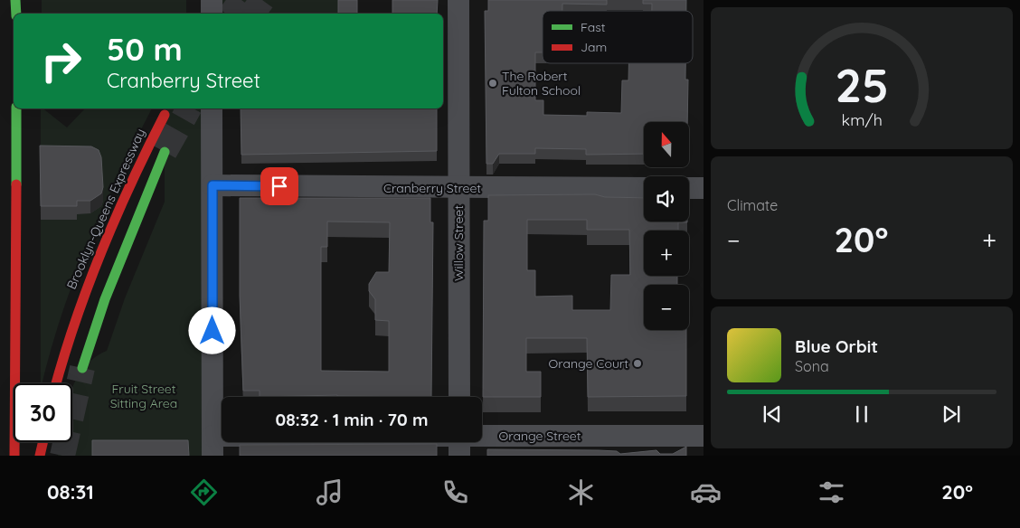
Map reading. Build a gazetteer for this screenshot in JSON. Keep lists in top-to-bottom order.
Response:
{
  "streets": {
    "main road": ["Brooklyn-Queens Expressway"],
    "street": ["Cranberry Street", "Willow Street", "Orange Street"]
  },
  "crossings": [
    ["Cranberry Street", "Willow Street"]
  ],
  "parks": ["Fruit Street Sitting Area"],
  "places": ["The Robert Fulton School", "Orange Court"],
  "legend": ["Fast", "Jam"],
  "north": "top",
  "page": {
    "turn": ["50 m", "Cranberry Street"],
    "map_buttons": ["+", "−"],
    "tile": "Climate",
    "heat": ["−", "20°", "+"],
    "song": ["Blue Orbit", "Sona"],
    "limit": "30",
    "trip": "08:32 · 1 min · 70 m",
    "tabs": ["08:31", "20°"],
    "gauge": ["25", "km/h"]
  }
}
